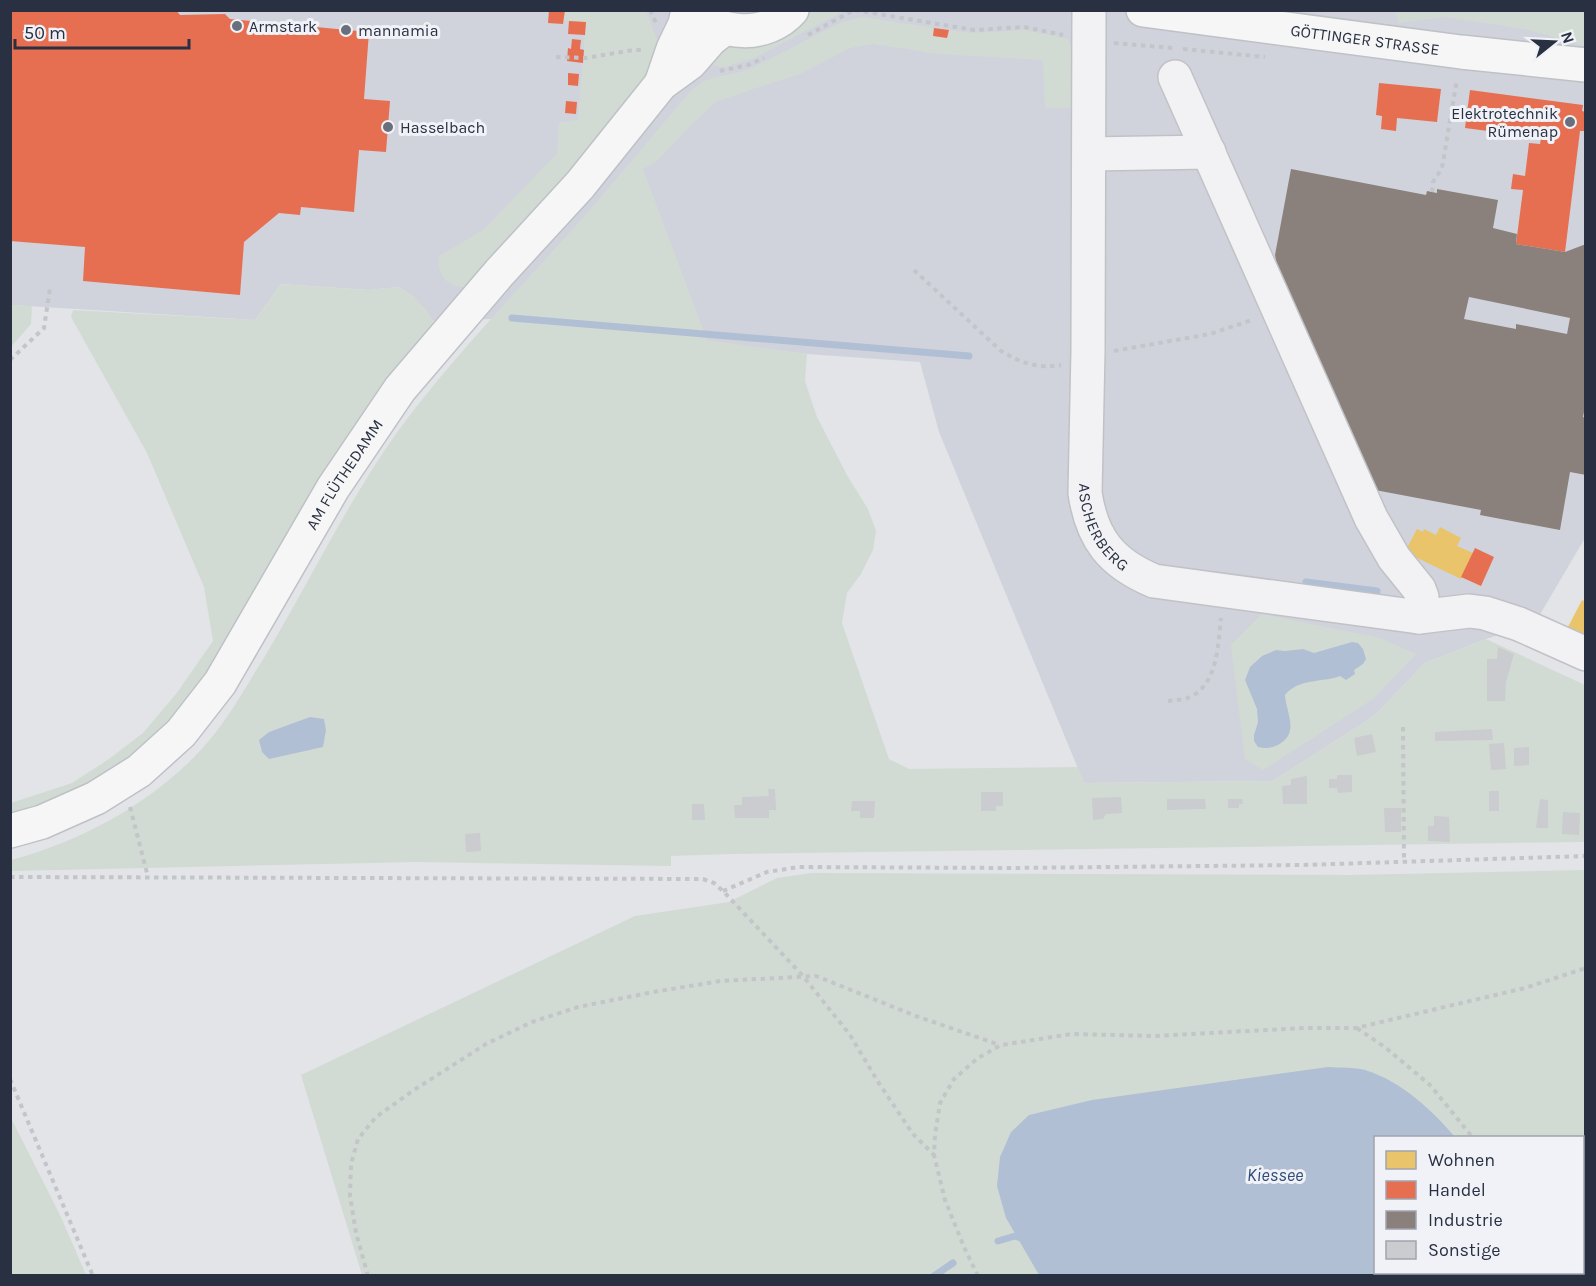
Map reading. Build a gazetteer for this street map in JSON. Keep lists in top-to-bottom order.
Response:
{
  "streets": {
    "main road": ["GÖTTINGER STRASSE", "AM FLÜTHEDAMM"],
    "street": ["ASCHERBERG"]
  },
  "water": ["Kiessee"],
  "places": [
    "Armstark",
    "mannamia",
    "Elektrotechnik Rümenap",
    "Hasselbach"
  ],
  "legend": [
    "Wohnen",
    "Handel",
    "Industrie",
    "Sonstige"
  ],
  "scale_bar": "50 m",
  "north": "right"
}
